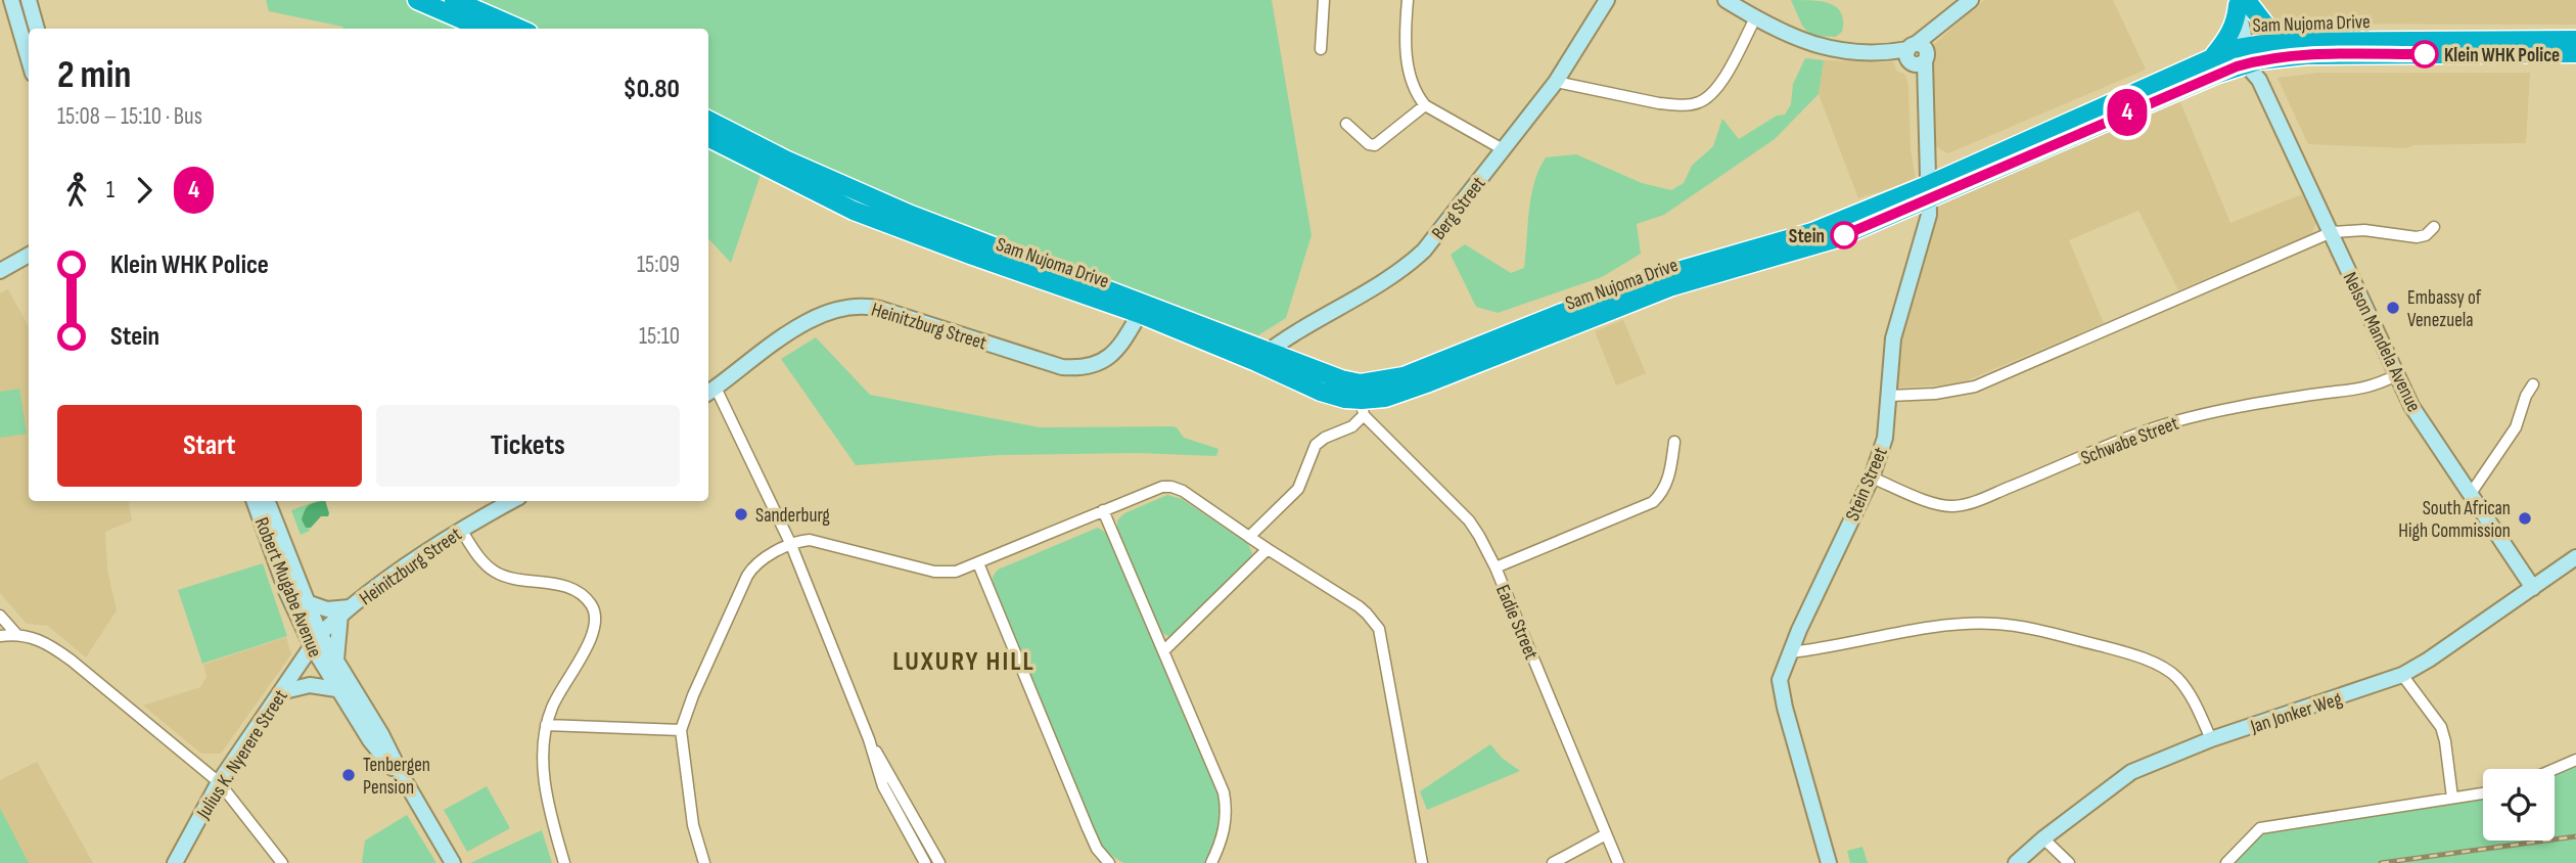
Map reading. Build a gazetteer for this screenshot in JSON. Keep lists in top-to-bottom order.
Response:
{
  "streets": {
    "highway": ["Sam Nujoma Drive"],
    "street": [
      "Berg Street",
      "Heinitzburg Street",
      "Nelson Mandela Avenue",
      "Schwabe Street",
      "Stein Street",
      "Robert Mugabe Avenue",
      "Eadie Street",
      "Jan Jonker Weg",
      "Julius K. Nyerere Street"
    ]
  },
  "crossings": [
    ["Sam Nujoma Drive", "Berg Street"],
    ["Sam Nujoma Drive", "Heinitzburg Street"],
    ["Sam Nujoma Drive", "Nelson Mandela Avenue"],
    ["Sam Nujoma Drive", "Stein Street"],
    ["Sam Nujoma Drive", "Eadie Street"],
    ["Heinitzburg Street", "Robert Mugabe Avenue"],
    ["Heinitzburg Street", "Julius K. Nyerere Street"],
    ["Nelson Mandela Avenue", "Schwabe Street"],
    ["Nelson Mandela Avenue", "Jan Jonker Weg"],
    ["Schwabe Street", "Stein Street"],
    ["Robert Mugabe Avenue", "Julius K. Nyerere Street"]
  ],
  "districts": ["LUXURY HILL"],
  "places": [
    "Klein WHK Police",
    "Stein",
    "Embassy of Venezuela",
    "Sanderburg",
    "South African High Commission",
    "Tenbergen Pension"
  ],
  "lines": ["bus line 4"],
  "page": {
    "on_map": "4",
    "heading": ["2 min", "15:08 – 15:10 · Bus", "$0.80"],
    "legs": ["1", "4"],
    "list": [
      {
        "name": "Klein WHK Police",
        "value": "15:09"
      },
      {
        "name": "Stein",
        "value": "15:10"
      }
    ],
    "buttons": ["Start", "Tickets"]
  }
}
